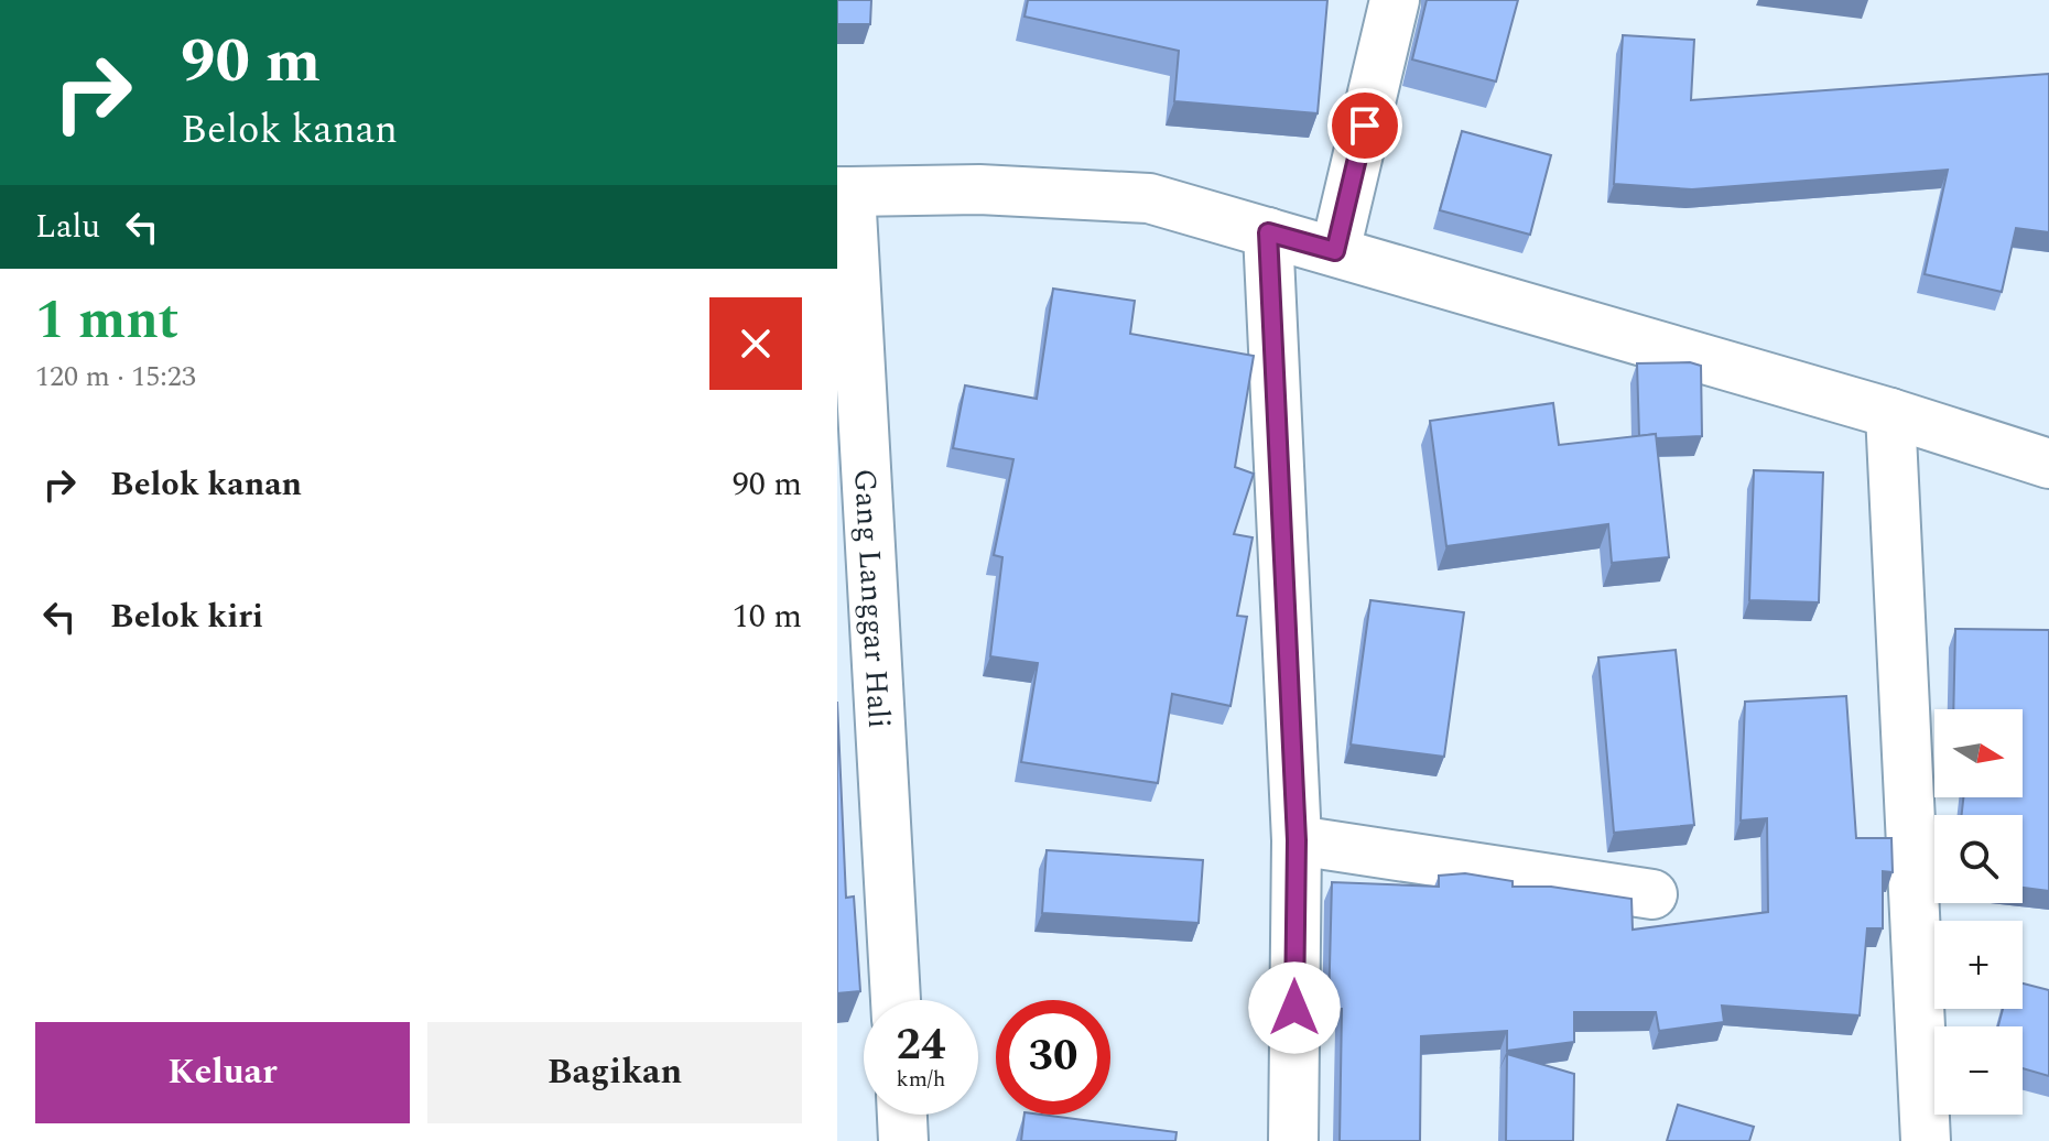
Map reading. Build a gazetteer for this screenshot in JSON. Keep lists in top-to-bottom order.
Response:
{
  "streets": {
    "street": ["Gang Langgar Hali"]
  },
  "north": "right",
  "page": {
    "turn": ["90 m", "Belok kanan"],
    "then": "Lalu",
    "heading": ["1 mnt", "120 m · 15:23"],
    "list": [
      {
        "name": "Belok kanan",
        "value": "90 m"
      },
      {
        "name": "Belok kiri",
        "value": "10 m"
      }
    ],
    "map_buttons": ["+", "−"],
    "speed": "24 km/h",
    "limit": "30",
    "buttons": ["Keluar", "Bagikan"]
  }
}
